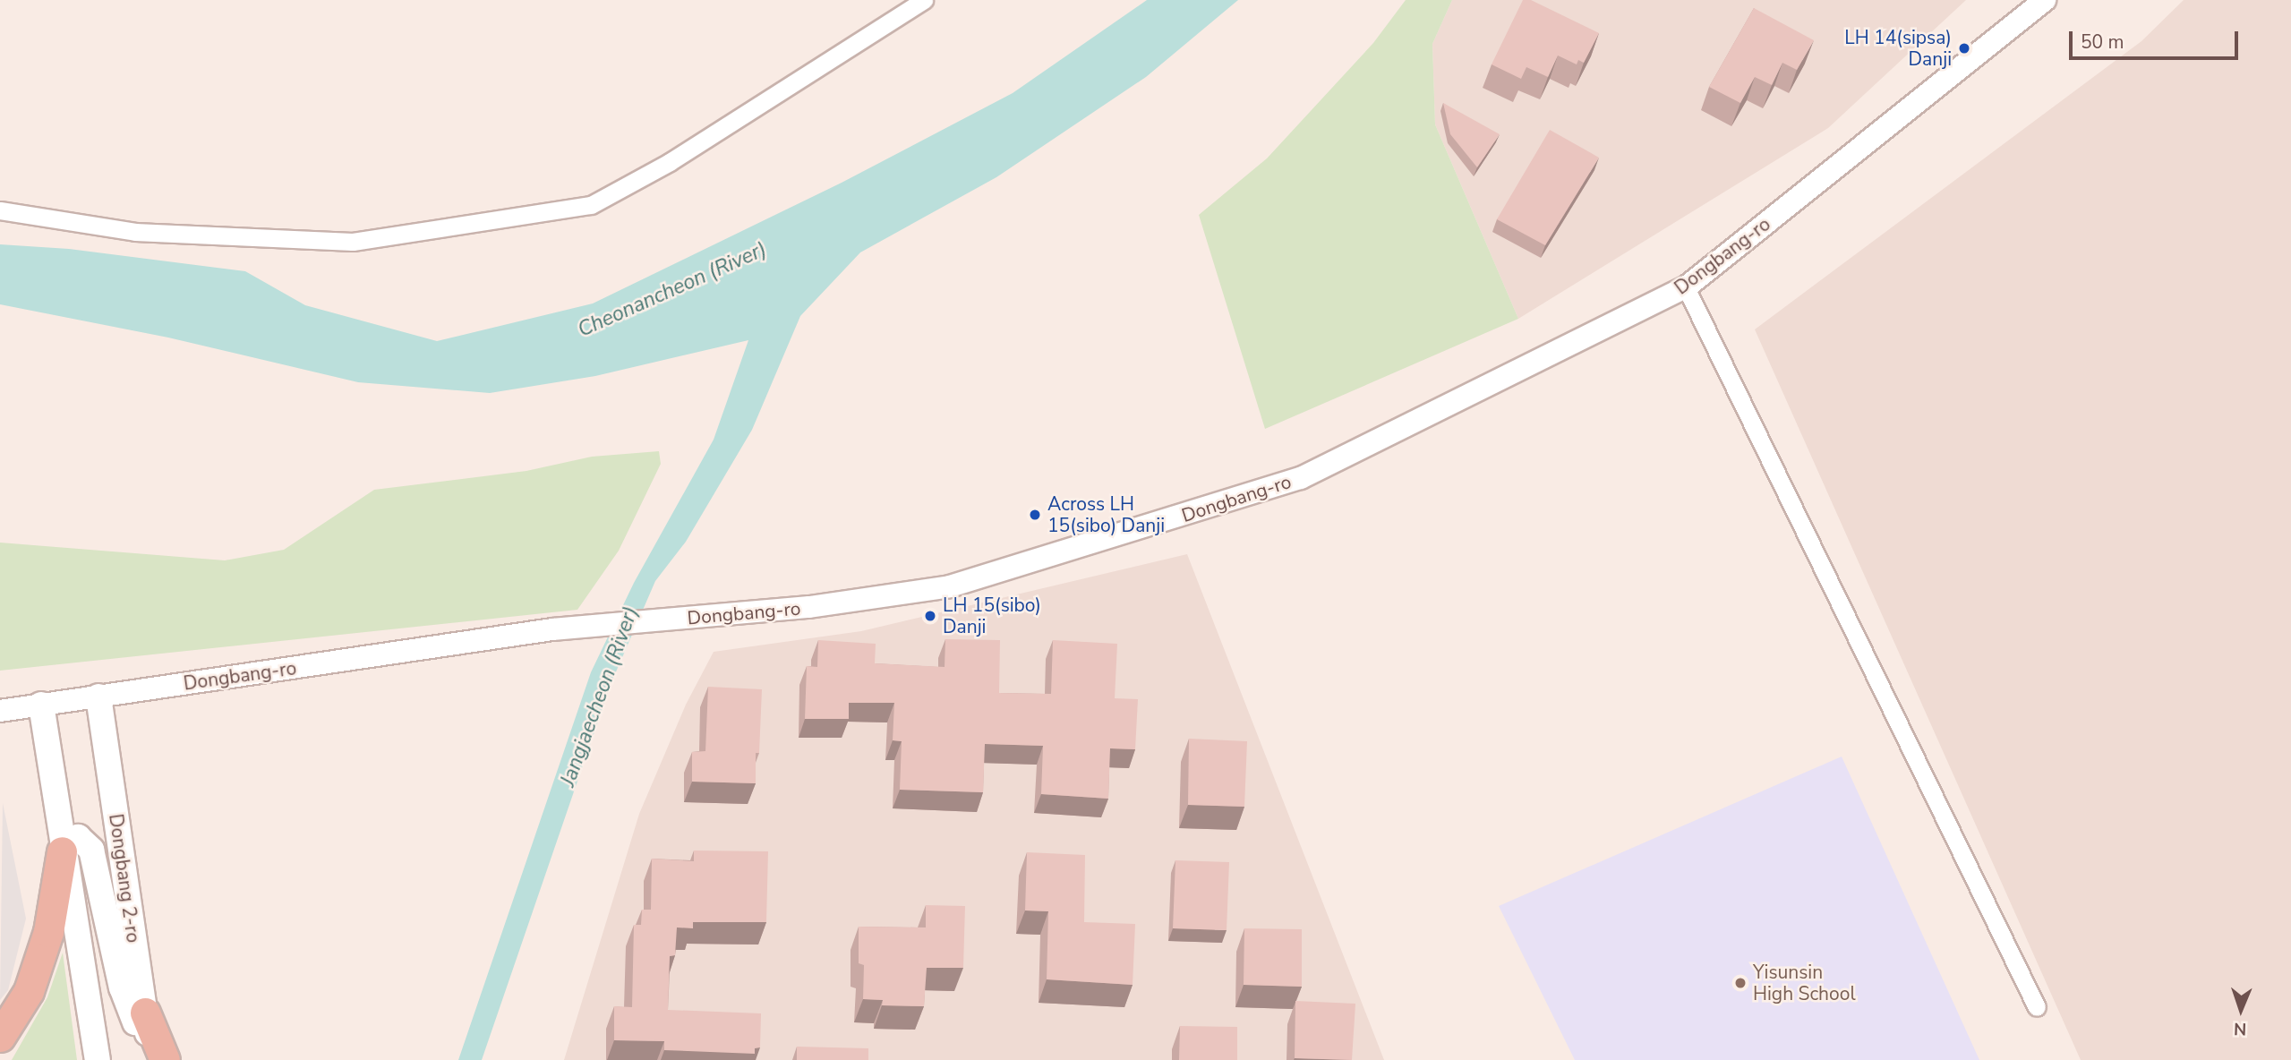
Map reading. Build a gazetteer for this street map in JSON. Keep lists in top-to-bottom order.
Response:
{
  "streets": {
    "main road": ["Dongbang 2-ro"],
    "street": ["Dongbang-ro"]
  },
  "crossings": [
    ["Dongbang-ro", "Dongbang 2-ro"]
  ],
  "water": ["Cheonancheon (River)", "Jangjaecheon (River)"],
  "places": [
    "LH 14(sipsa) Danji",
    "Across LH 15(sibo) Danji",
    "LH 15(sibo) Danji",
    "Yisunsin High School"
  ],
  "scale_bar": "50 m",
  "north": "bottom"
}
